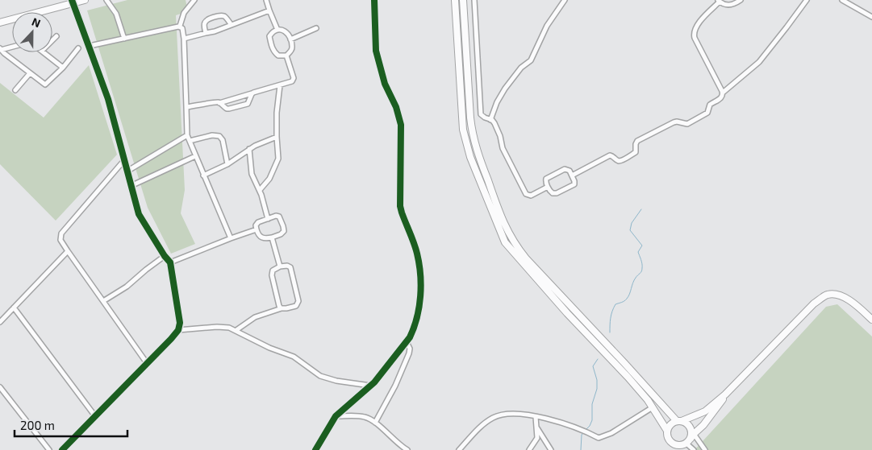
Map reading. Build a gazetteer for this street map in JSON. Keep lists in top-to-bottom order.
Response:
{
  "scale_bar": "200 m",
  "north": "top"
}
